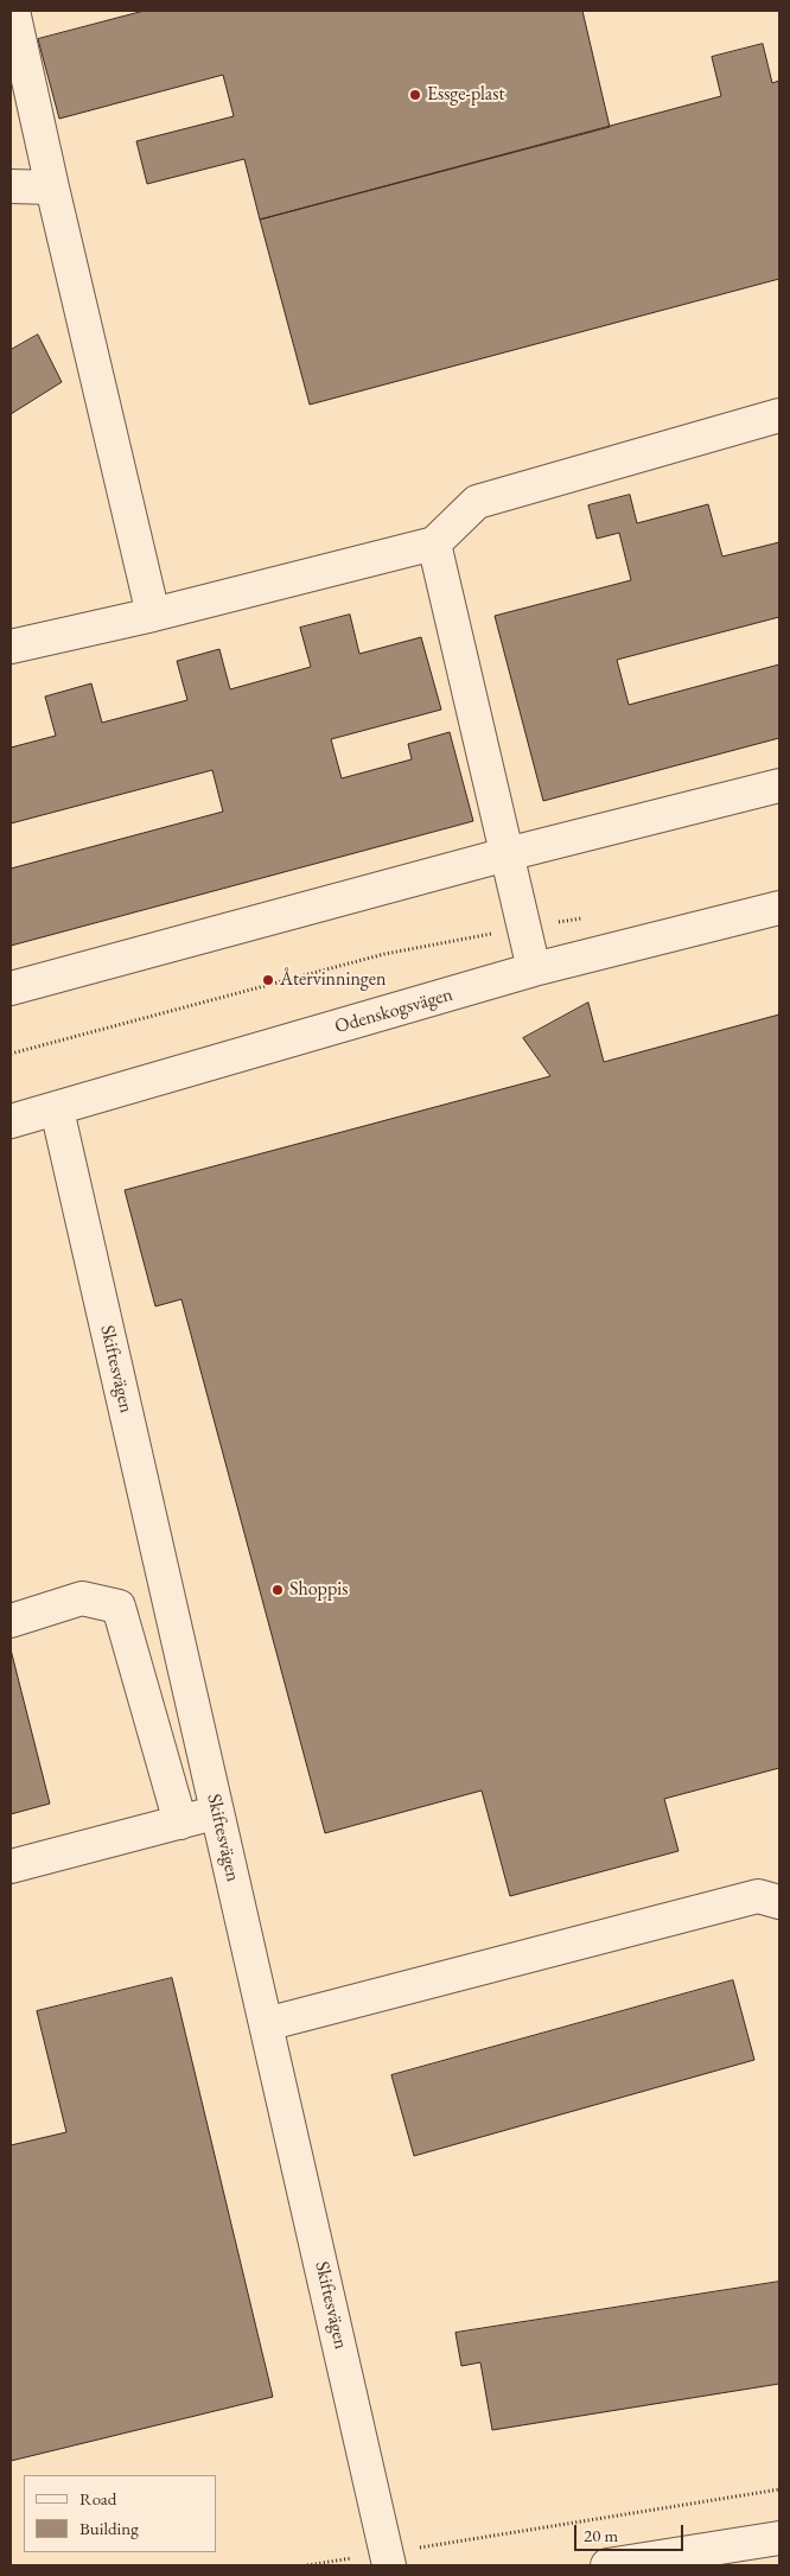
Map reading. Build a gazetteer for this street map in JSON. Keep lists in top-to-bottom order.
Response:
{
  "streets": {
    "street": ["Odenskogsvägen", "Skiftesvägen"]
  },
  "crossings": [
    ["Odenskogsvägen", "Skiftesvägen"]
  ],
  "places": ["Essge-plast", "Återvinningen", "Shoppis"],
  "legend": ["Road", "Building"],
  "scale_bar": "20 m"
}
